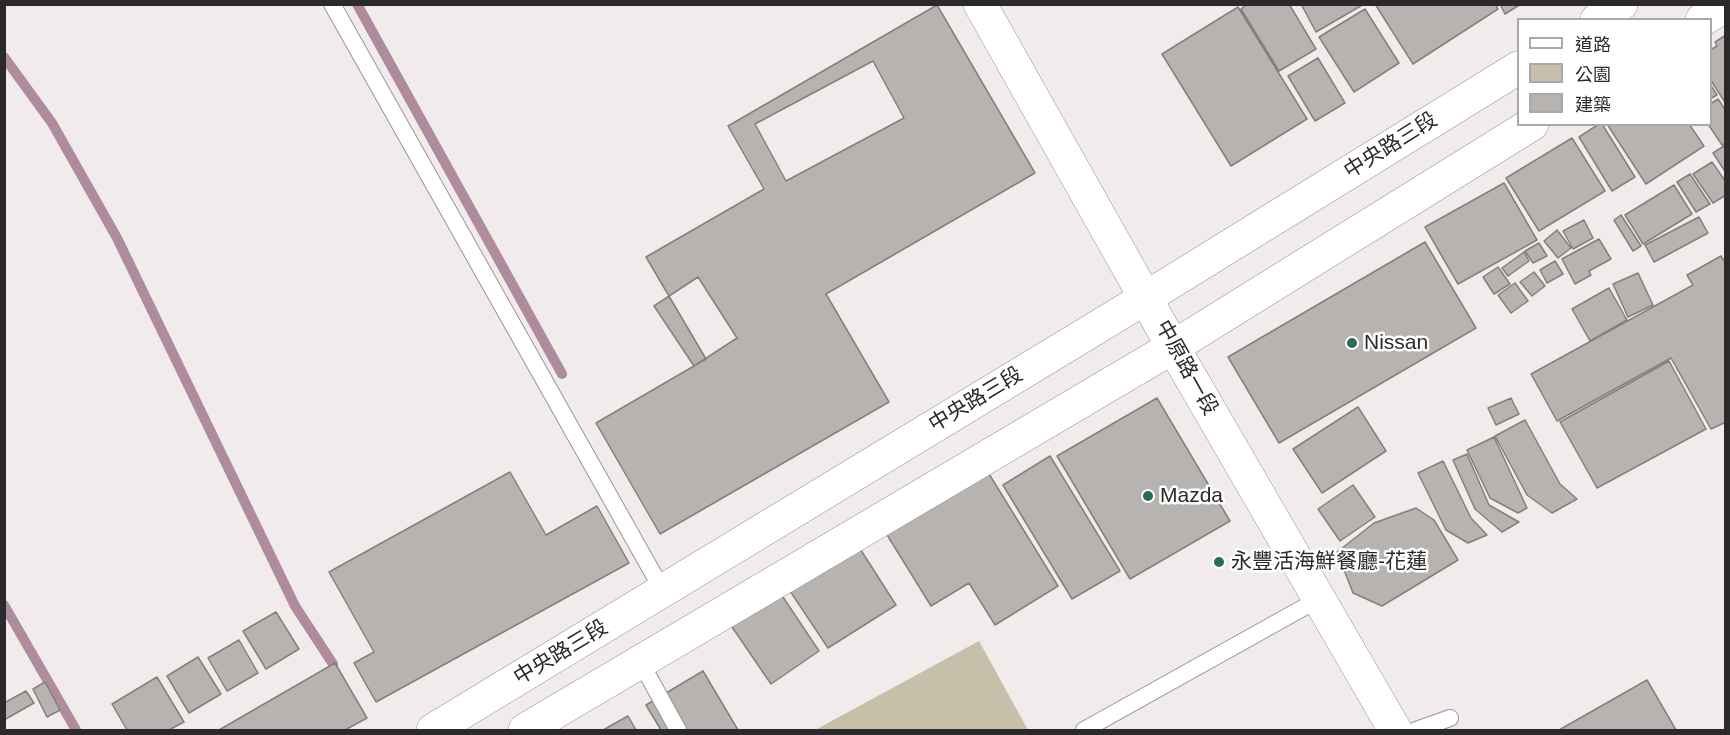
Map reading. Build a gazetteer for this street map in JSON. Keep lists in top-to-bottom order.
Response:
{
  "streets": {
    "street": ["中央路三段", "中原路一段"]
  },
  "crossings": [
    ["中央路三段", "中原路一段"]
  ],
  "places": ["Nissan", "Mazda", "永豐活海鮮餐廳-花蓮"],
  "legend": ["道路", "公園", "建築"]
}
